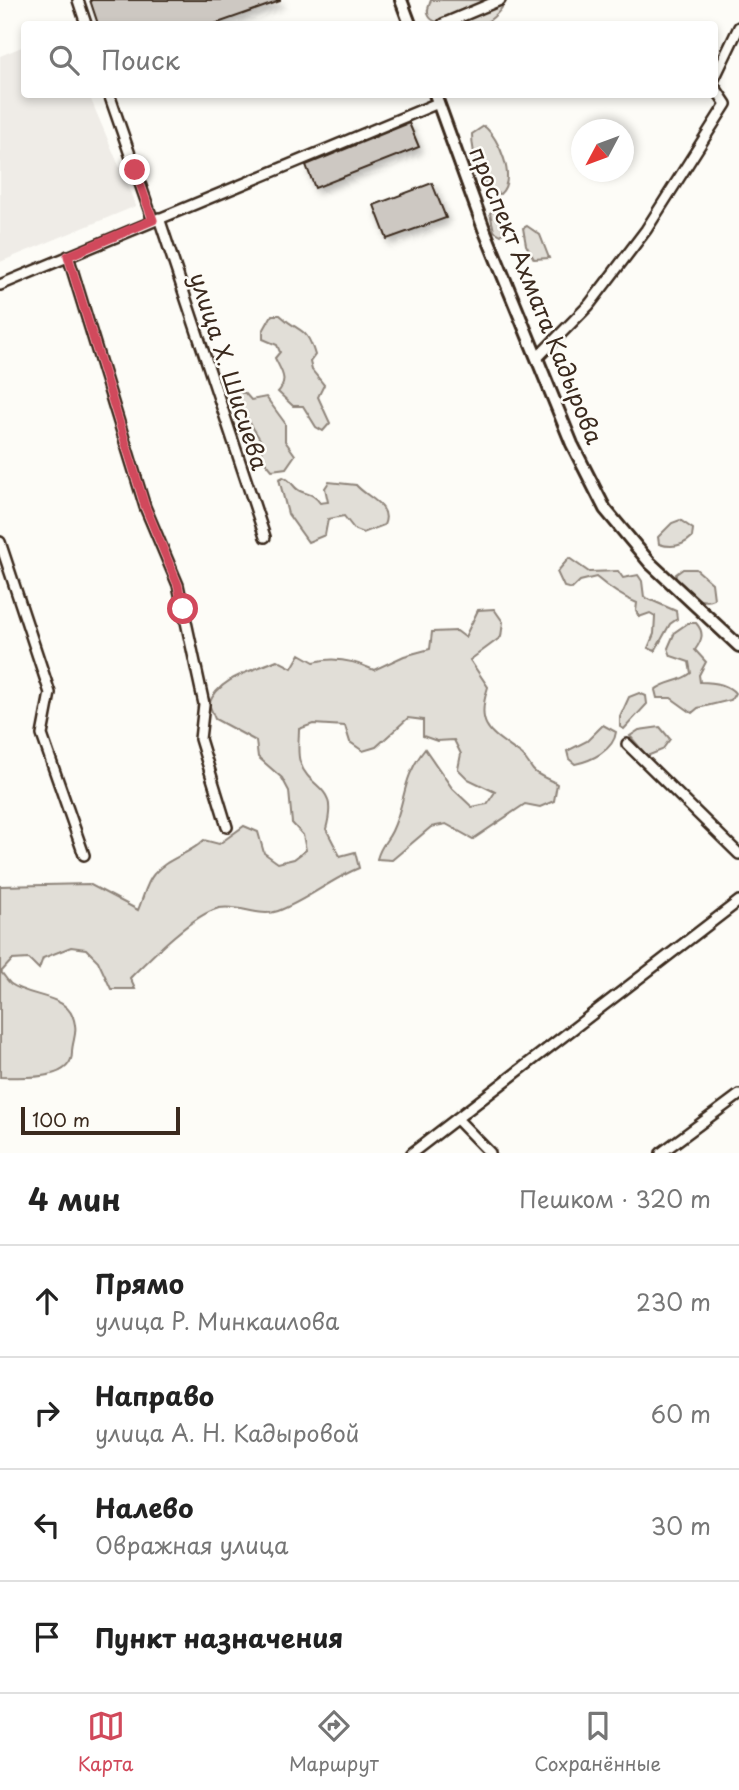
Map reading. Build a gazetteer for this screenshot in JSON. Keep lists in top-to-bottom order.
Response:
{
  "streets": {
    "street": ["проспект Ахмата Кадырова", "улица Х. Шисиева"]
  },
  "scale_bar": "100 m",
  "north": "bottom left",
  "page": {
    "search": "Поиск",
    "scale": "100 m",
    "heading": ["4 мин", "Пешком · 320 m"],
    "list": [
      ["Прямо", "улица Р. Минкаилова", "230 m"],
      ["Направо", "улица А. Н. Кадыровой", "60 m"],
      ["Налево", "Овражная улица", "30 m"],
      "Пункт назначения"
    ],
    "nav": ["Карта", "Маршрут", "Сохранённые"]
  }
}
